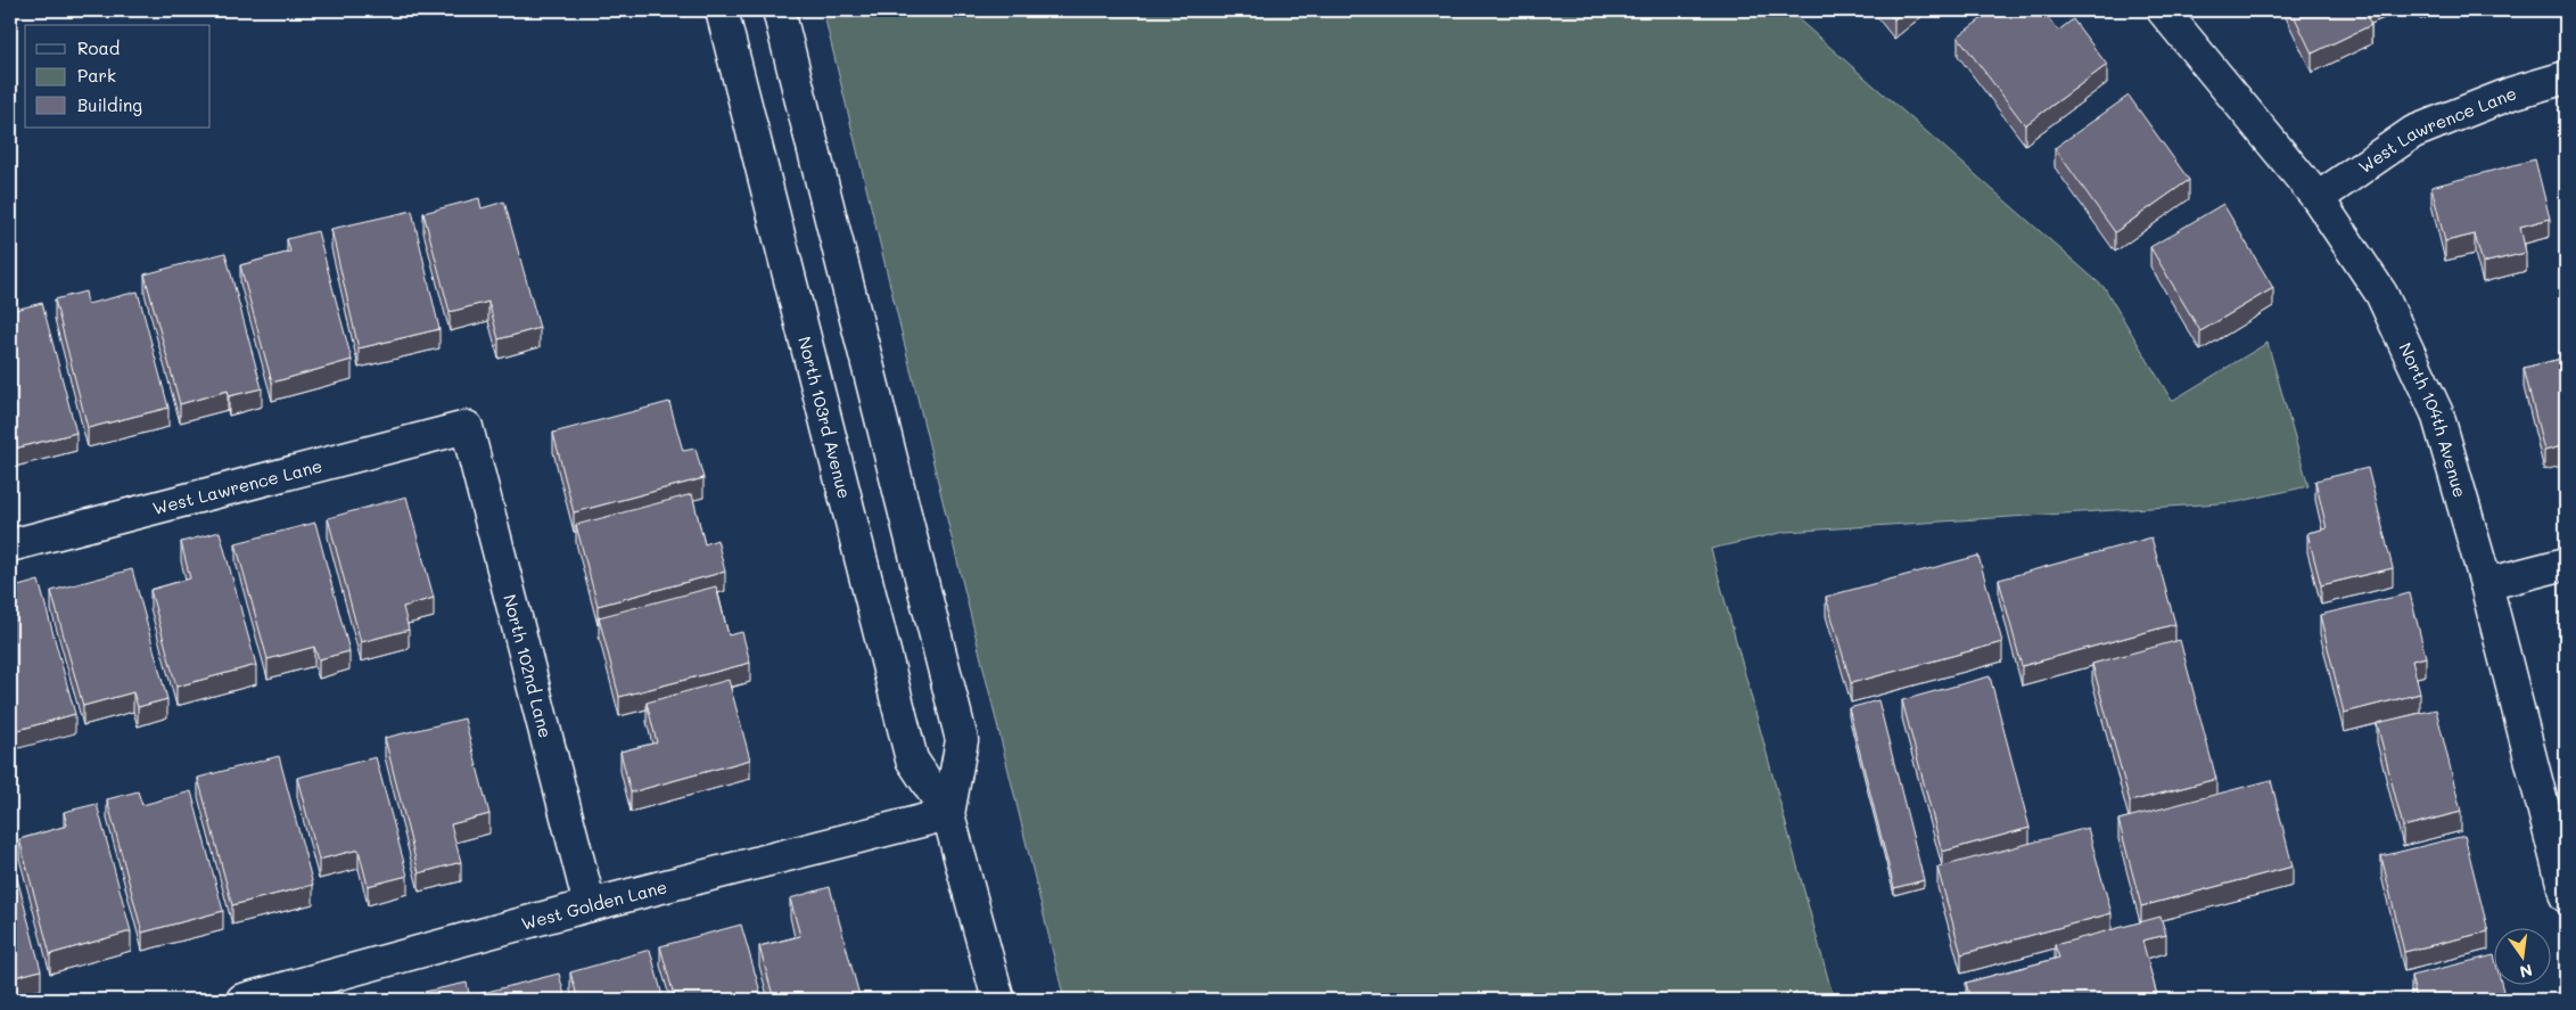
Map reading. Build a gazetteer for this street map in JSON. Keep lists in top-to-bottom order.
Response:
{
  "streets": {
    "street": [
      "West Lawrence Lane",
      "North 103rd Avenue",
      "North 104th Avenue",
      "North 102nd Lane",
      "West Golden Lane"
    ]
  },
  "crossings": [
    ["West Lawrence Lane", "North 104th Avenue"],
    ["West Lawrence Lane", "North 102nd Lane"],
    ["North 103rd Avenue", "West Golden Lane"],
    ["North 102nd Lane", "West Golden Lane"]
  ],
  "legend": ["Road", "Park", "Building"],
  "north": "bottom"
}
